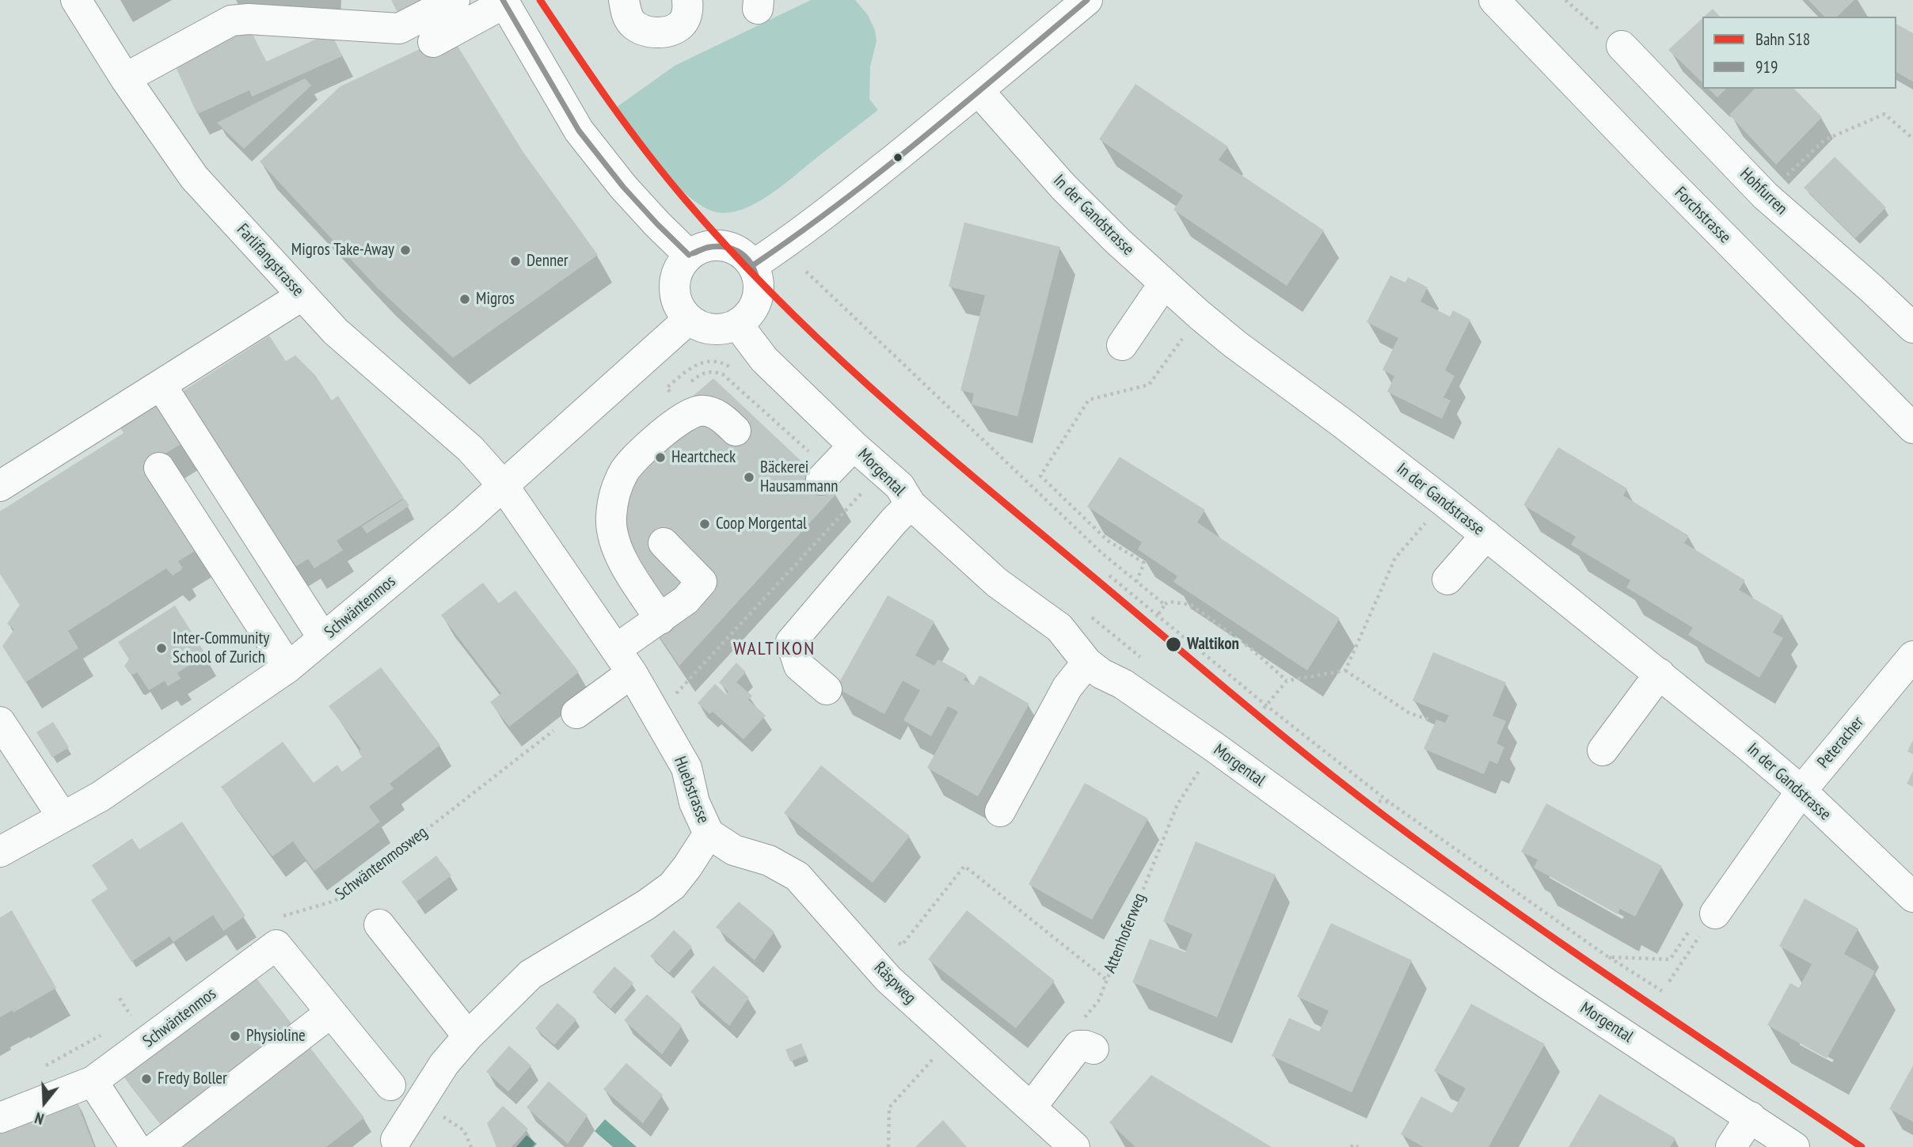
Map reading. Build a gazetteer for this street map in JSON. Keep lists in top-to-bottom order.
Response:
{
  "streets": {
    "street": [
      "Hohfurren",
      "In der Gandstrasse",
      "Forchstrasse",
      "Farlifangstrasse",
      "Morgental",
      "Schwäntenmos",
      "Peteracher",
      "Huebstrasse",
      "Räspweg"
    ],
    "path": ["Schwäntenmosweg", "Attenhoferweg"]
  },
  "crossings": [
    ["In der Gandstrasse", "Peteracher"],
    ["Farlifangstrasse", "Schwäntenmos"],
    ["Farlifangstrasse", "Huebstrasse"],
    ["Morgental", "Schwäntenmos"],
    ["Schwäntenmos", "Huebstrasse"],
    ["Schwäntenmos", "Schwäntenmosweg"],
    ["Huebstrasse", "Räspweg"]
  ],
  "districts": ["WALTIKON"],
  "places": [
    "Migros Take-Away",
    "Denner",
    "Migros",
    "Heartcheck",
    "Bäckerei Hausammann",
    "Coop Morgental",
    "Waltikon",
    "Inter-Community School of Zurich",
    "Physioline",
    "Fredy Boller"
  ],
  "lines": ["rail line S18", "transit line 919"],
  "legend": ["Bahn S18", "919"],
  "north": "bottom"
}
